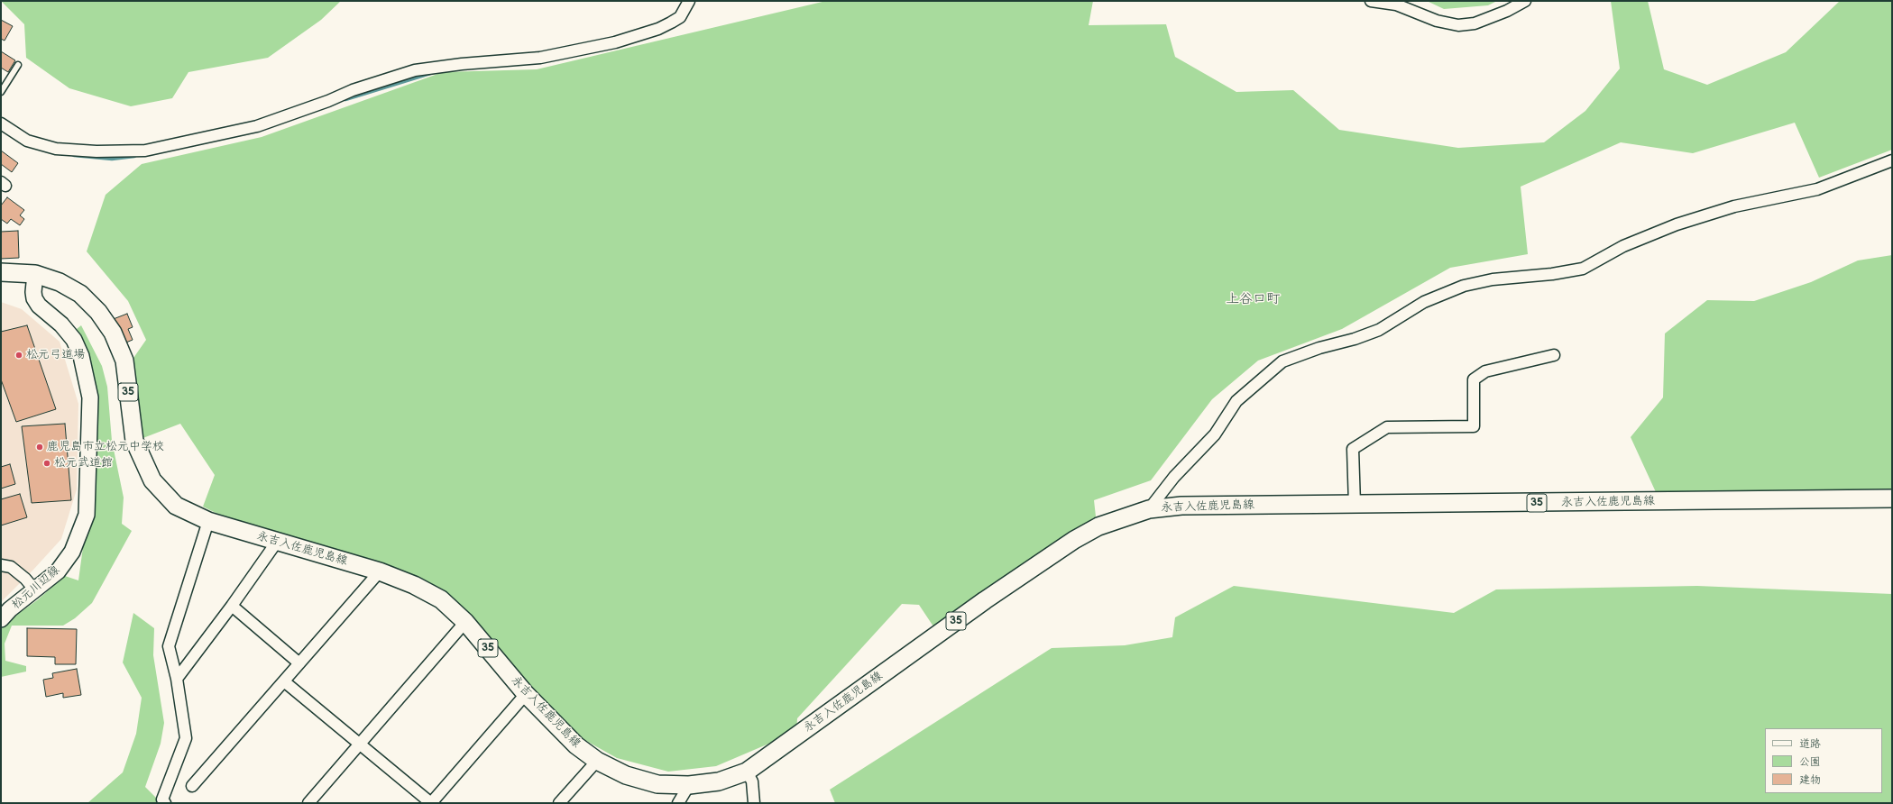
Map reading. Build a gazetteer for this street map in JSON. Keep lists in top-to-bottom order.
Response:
{
  "streets": {
    "main road": ["35", "永吉入佐鹿児島線", "松元川辺線"]
  },
  "crossings": [
    ["永吉入佐鹿児島線", "松元川辺線"]
  ],
  "districts": ["上谷口町"],
  "places": ["松元弓道場", "鹿児島市立松元中学校", "松元武道館"],
  "legend": ["道路", "公園", "建物"]
}
